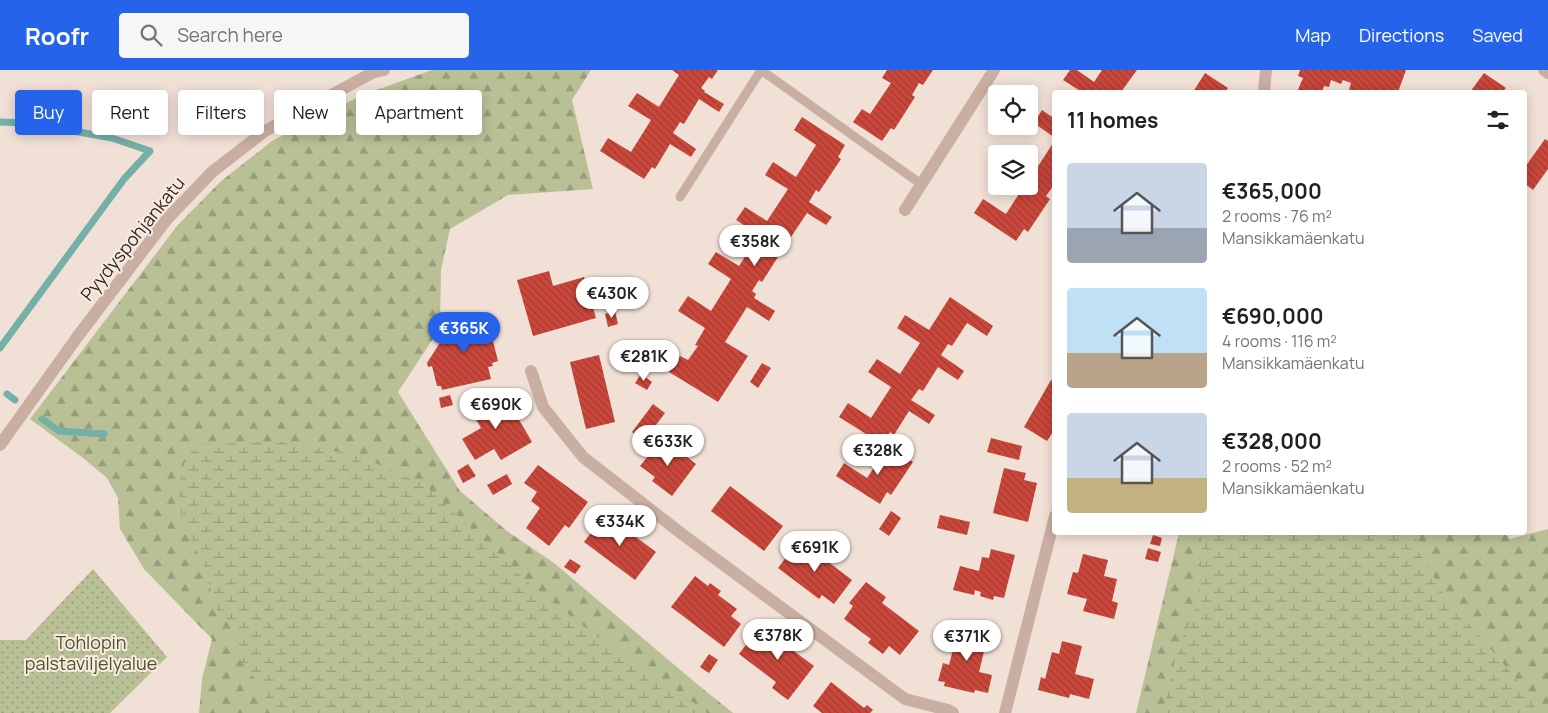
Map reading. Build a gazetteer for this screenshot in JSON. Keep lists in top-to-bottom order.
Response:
{
  "streets": {
    "street": ["Pyydyspohjankatu"]
  },
  "parks": ["Tohlopin palstaviljelyalue"],
  "page": {
    "header": "Roofr",
    "search": "Search here",
    "nav": ["Map", "Directions", "Saved"],
    "chip": [
      "Buy",
      "Rent",
      "Filters",
      "New",
      "Apartment"
    ],
    "heading": "11 homes",
    "list": [
      {
        "name": "€365,000",
        "note": "2 rooms · 76 m² · Mansikkamäenkatu"
      },
      {
        "name": "€690,000",
        "note": "4 rooms · 116 m² · Mansikkamäenkatu"
      },
      {
        "name": "€328,000",
        "note": "2 rooms · 52 m² · Mansikkamäenkatu"
      }
    ],
    "price": [
      "€358K",
      "€430K",
      "€365K",
      "€281K",
      "€690K",
      "€633K",
      "€328K",
      "€334K",
      "€691K",
      "€378K",
      "€371K"
    ]
  }
}
